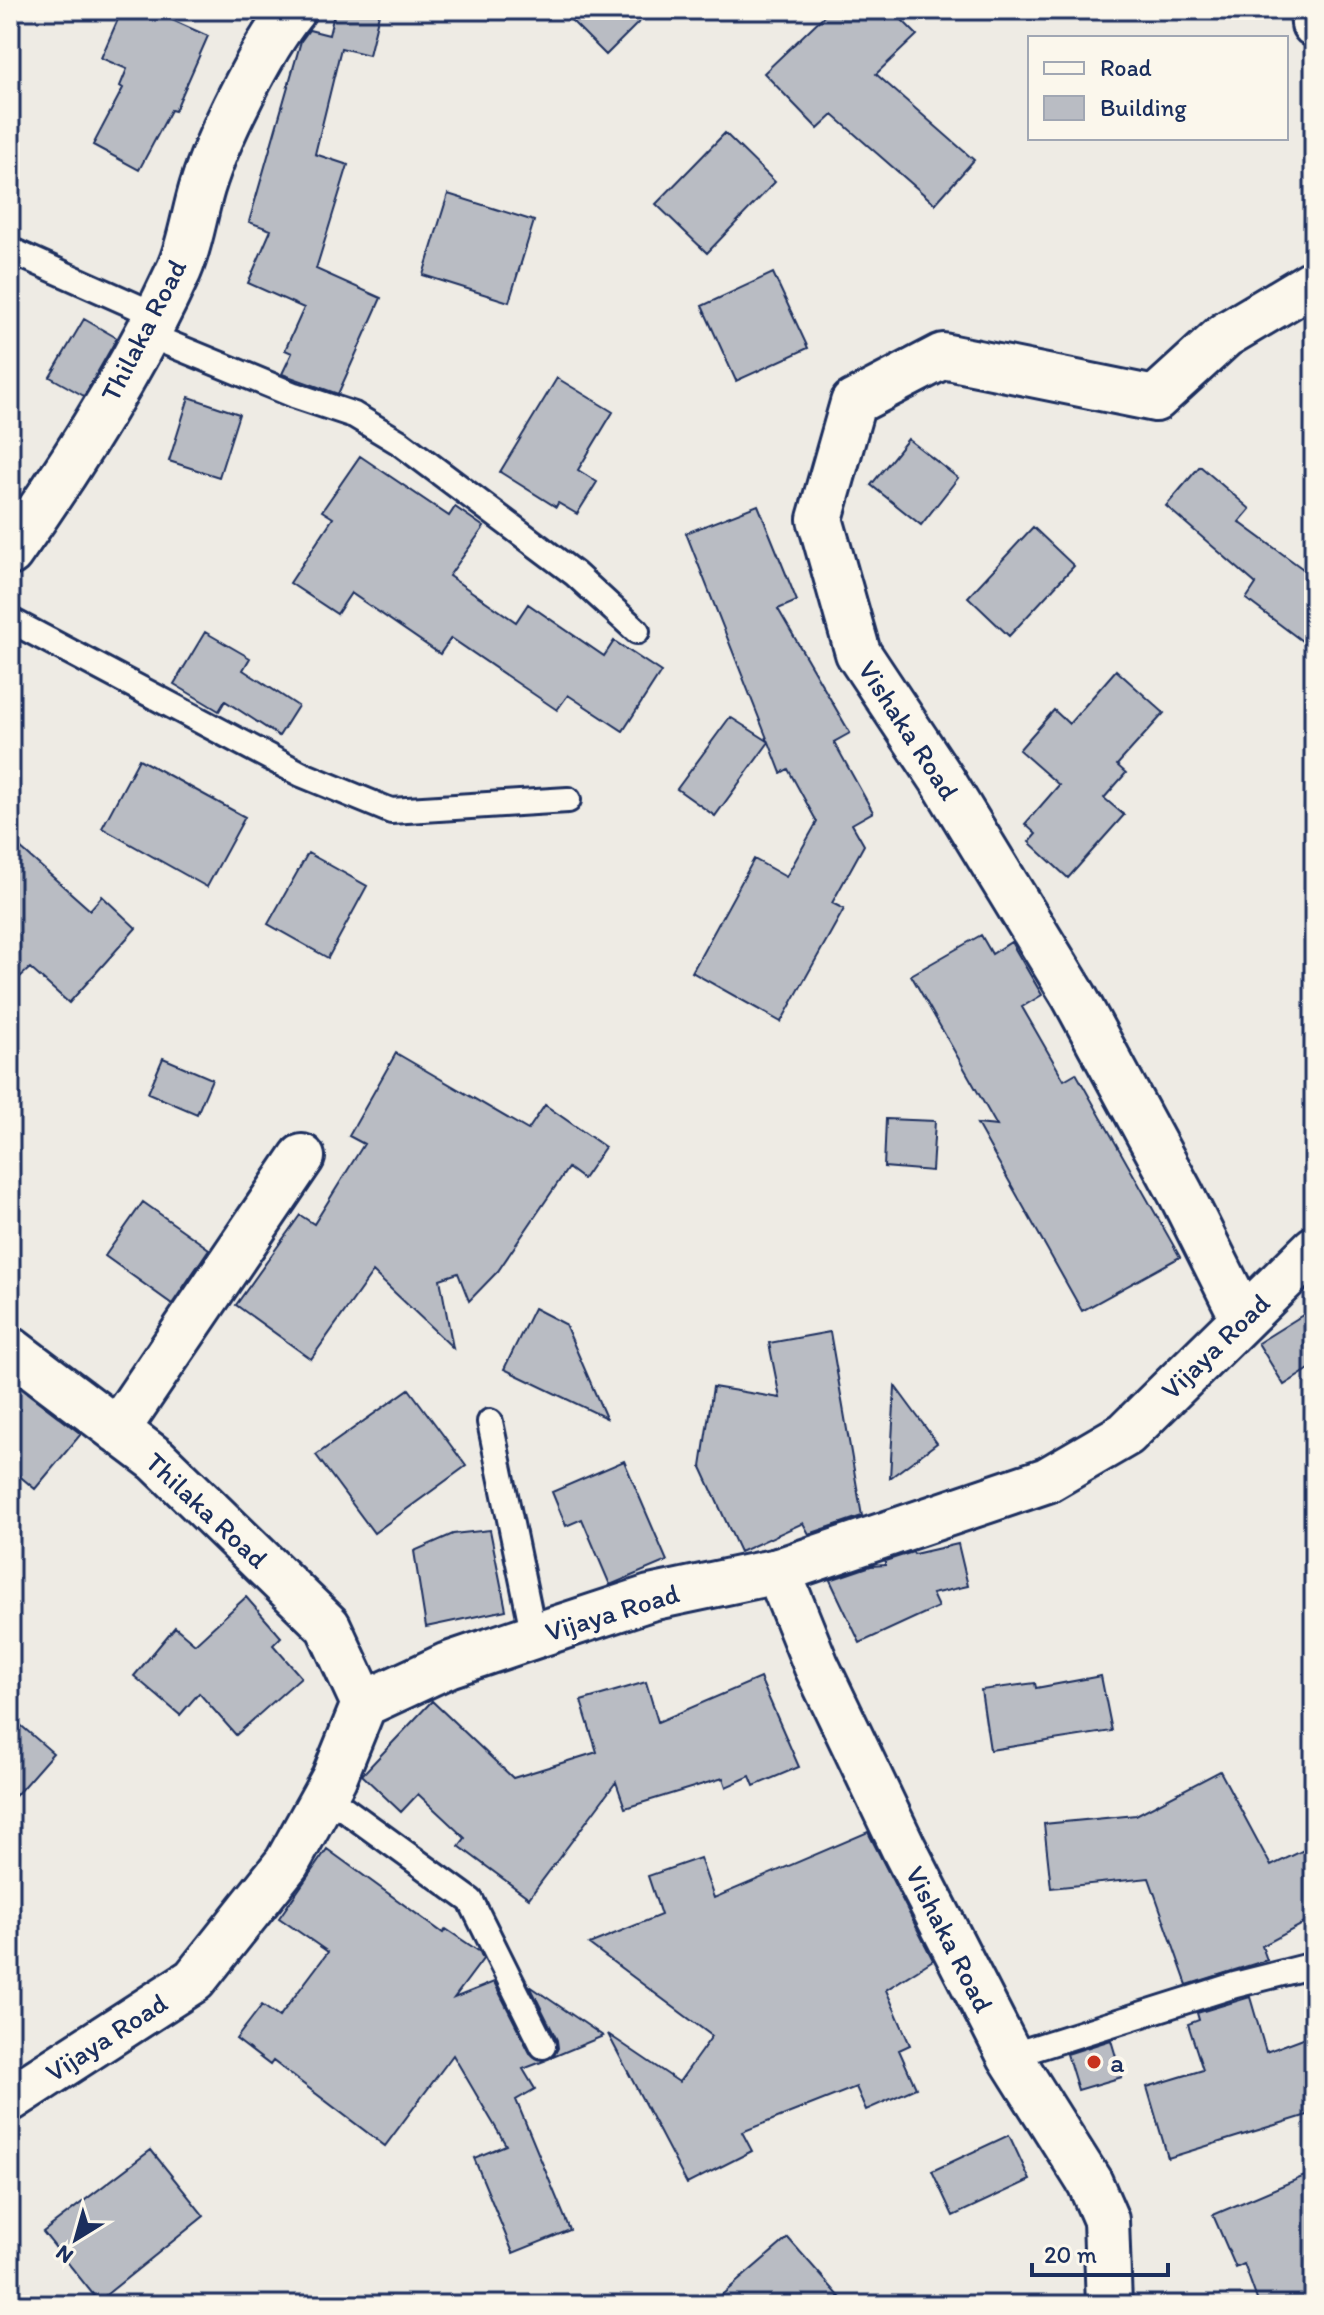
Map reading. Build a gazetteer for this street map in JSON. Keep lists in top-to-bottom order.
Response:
{
  "streets": {
    "street": ["Thilaka Road", "Vishaka Road", "Vijaya Road"]
  },
  "crossings": [
    ["Thilaka Road", "Vijaya Road"],
    ["Vishaka Road", "Vijaya Road"]
  ],
  "places": ["a"],
  "legend": ["Road", "Building"],
  "scale_bar": "20 m",
  "north": "bottom left"
}
